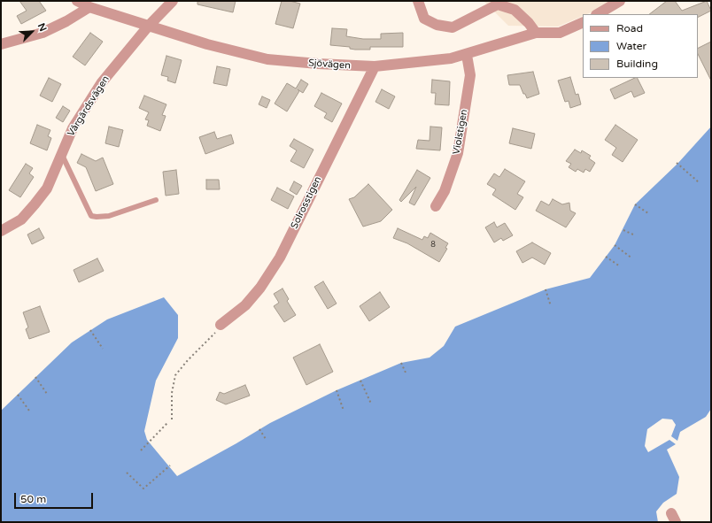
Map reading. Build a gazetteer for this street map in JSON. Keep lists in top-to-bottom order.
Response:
{
  "streets": {
    "street": [
      "Sjövägen",
      "Vårgärdsvägen",
      "Violstigen",
      "Solrosstigen"
    ]
  },
  "crossings": [
    ["Sjövägen", "Vårgärdsvägen"],
    ["Sjövägen", "Violstigen"],
    ["Sjövägen", "Solrosstigen"]
  ],
  "house_numbers": ["8"],
  "legend": ["Road", "Water", "Building"],
  "scale_bar": "50 m",
  "north": "top right"
}
